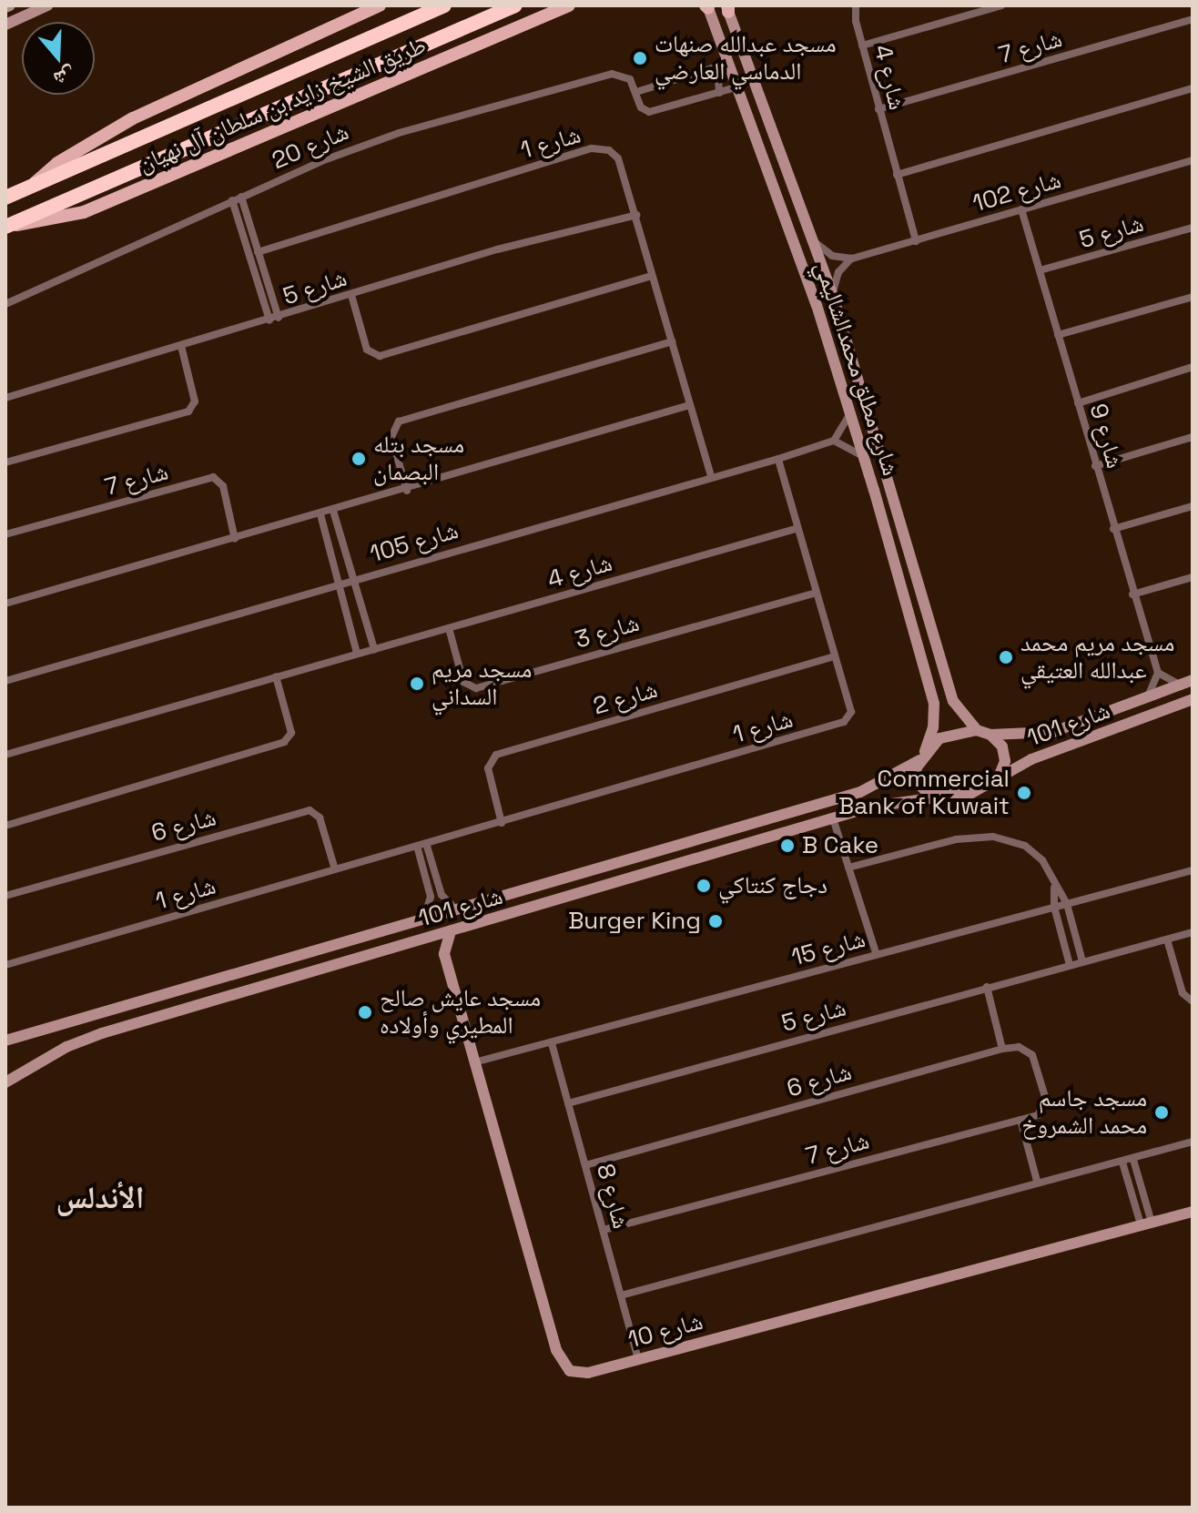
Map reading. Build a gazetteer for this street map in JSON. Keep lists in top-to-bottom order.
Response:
{
  "streets": {
    "highway": ["طريق الشيخ زايد بن سلطان آل نهيان"],
    "street": [
      "شارع 7",
      "شارع 4",
      "شارع 1",
      "شارع 20",
      "شارع 102",
      "شارع 5",
      "شارع مطلق محمدالشاليمي",
      "شارع 9",
      "شارع 105",
      "شارع 3",
      "شارع 2",
      "شارع 101",
      "شارع 6",
      "شارع 15",
      "شارع 8",
      "شارع 10"
    ]
  },
  "crossings": [
    ["شارع 7", "شارع 4"],
    ["شارع 7", "شارع 8"],
    ["شارع 4", "شارع 1"],
    ["شارع 4", "شارع 102"],
    ["شارع 4", "شارع 3"],
    ["شارع 1", "شارع 5"],
    ["شارع 1", "شارع 105"],
    ["شارع 1", "شارع 3"],
    ["شارع 1", "شارع 2"],
    ["شارع 1", "شارع 6"],
    ["شارع 20", "شارع مطلق محمدالشاليمي"],
    ["شارع 102", "شارع 9"],
    ["شارع 5", "شارع 9"],
    ["شارع 5", "شارع 8"],
    ["شارع مطلق محمدالشاليمي", "شارع 101"],
    ["شارع 6", "شارع 8"],
    ["شارع 15", "شارع 8"],
    ["شارع 15", "شارع 10"],
    ["شارع 8", "شارع 10"]
  ],
  "districts": ["الأندلس"],
  "places": [
    "مسجد عبدالله صنهات الدماسي العارضي",
    "مسجد بتله البصمان",
    "مسجد مريم محمد عبدالله العتيقي",
    "مسجد مريم السداني",
    "Commercial Bank of Kuwait",
    "B Cake",
    "دجاج كنتاكي",
    "Burger King",
    "مسجد عايش صالح المطيري وأولاده",
    "مسجد جاسم محمد الشمروخ"
  ],
  "north": "bottom"
}
